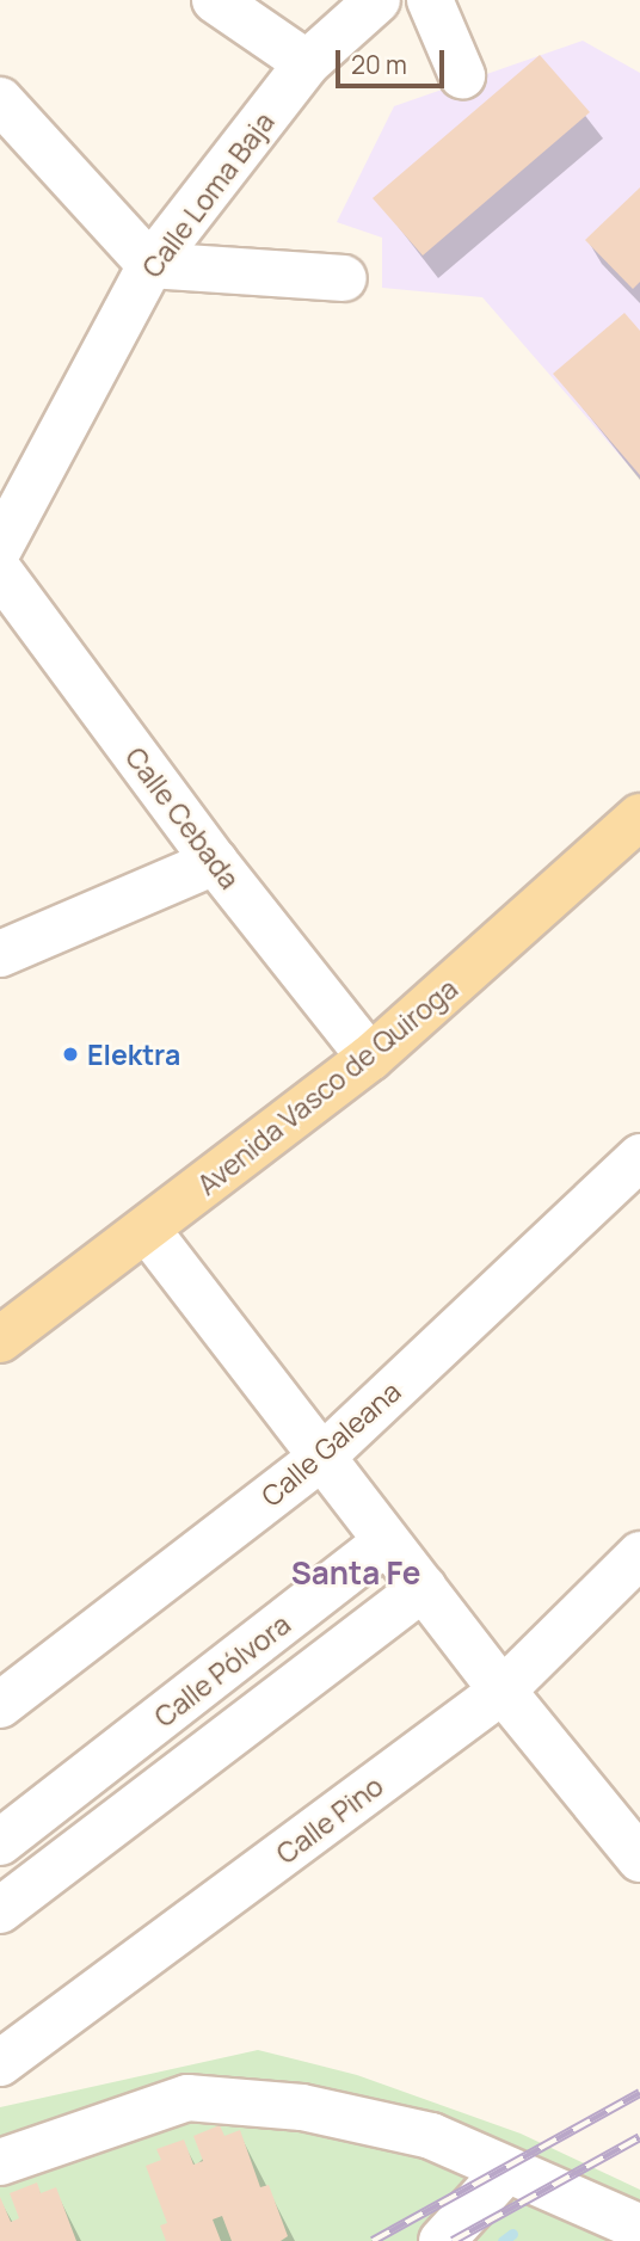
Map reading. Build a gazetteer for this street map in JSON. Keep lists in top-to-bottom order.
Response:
{
  "streets": {
    "main road": ["Avenida Vasco de Quiroga"],
    "street": [
      "Calle Loma Baja",
      "Calle Cebada",
      "Calle Galeana",
      "Calle Pólvora",
      "Calle Pino"
    ]
  },
  "crossings": [
    ["Calle Cebada", "Avenida Vasco de Quiroga"]
  ],
  "districts": ["Santa Fe"],
  "places": ["Elektra"],
  "scale_bar": "20 m"
}
